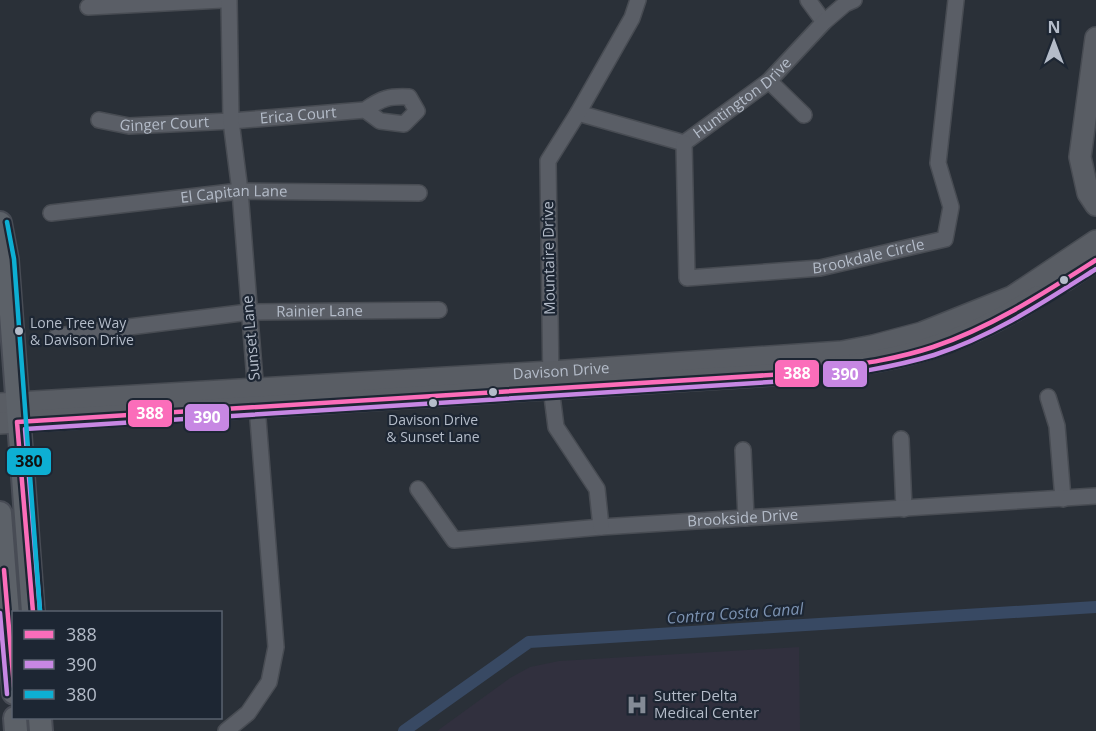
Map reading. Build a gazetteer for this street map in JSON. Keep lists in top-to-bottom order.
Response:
{
  "streets": {
    "main road": ["Davison Drive"],
    "street": [
      "Huntington Drive",
      "Erica Court",
      "Ginger Court",
      "El Capitan Lane",
      "Brookdale Circle",
      "Mountaire Drive",
      "Rainier Lane",
      "Sunset Lane",
      "Brookside Drive"
    ]
  },
  "crossings": [
    ["Huntington Drive", "Brookdale Circle"],
    ["Huntington Drive", "Mountaire Drive"],
    ["Erica Court", "Ginger Court"],
    ["Erica Court", "Sunset Lane"],
    ["Ginger Court", "Sunset Lane"],
    ["El Capitan Lane", "Sunset Lane"],
    ["Mountaire Drive", "Davison Drive"],
    ["Mountaire Drive", "Brookside Drive"],
    ["Rainier Lane", "Sunset Lane"],
    ["Sunset Lane", "Davison Drive"]
  ],
  "water": ["Contra Costa Canal"],
  "places": {
    "other": ["Lone Tree Way & Davison Drive", "Davison Drive & Sunset Lane"],
    "hospital": ["Sutter Delta Medical Center"]
  },
  "lines": ["transit line 380", "transit line 388", "transit line 390"],
  "legend": ["388", "390", "380"],
  "north": "top"
}
